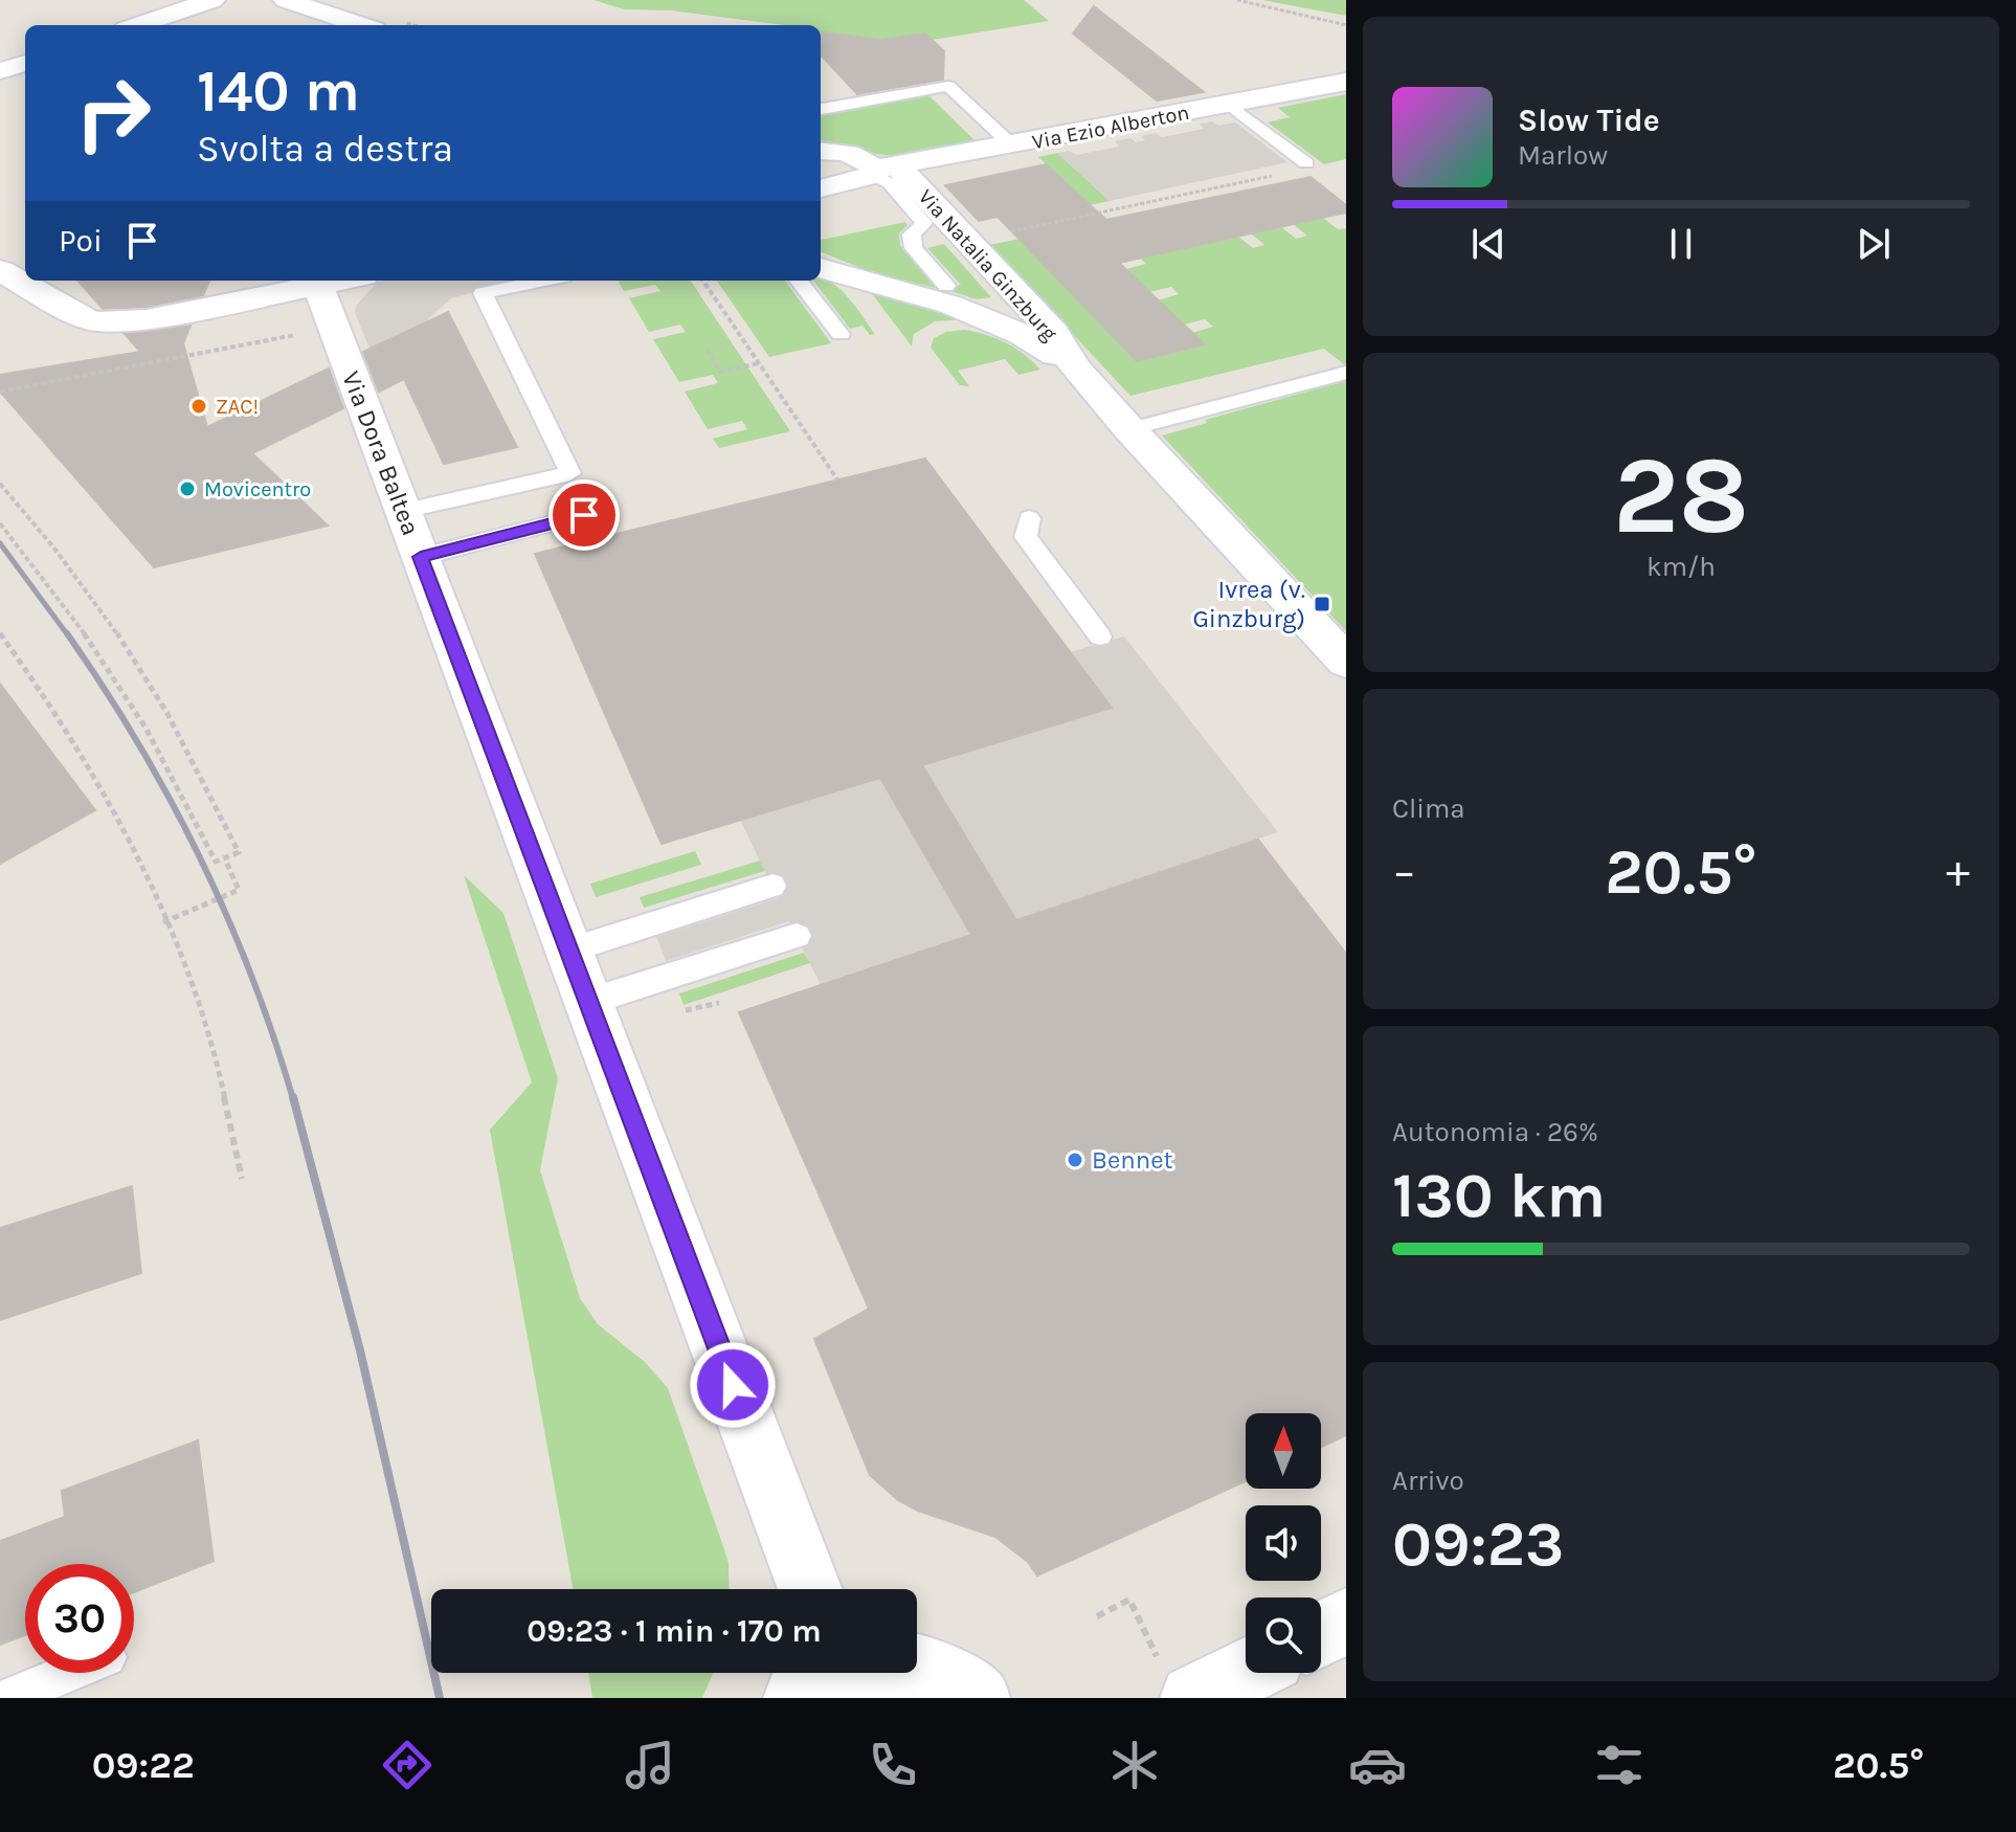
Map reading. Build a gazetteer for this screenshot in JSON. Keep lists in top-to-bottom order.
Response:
{
  "streets": {
    "street": ["Via Ezio Alberton", "Via Natalia Ginzburg", "Via Dora Baltea"]
  },
  "crossings": [
    ["Via Ezio Alberton", "Via Natalia Ginzburg"]
  ],
  "places": {
    "other": ["ZAC!", "Movicentro", "Bennet"],
    "transit": ["Ivrea (v. Ginzburg)"]
  },
  "north": "top",
  "page": {
    "turn": ["140 m", "Svolta a destra"],
    "song": ["Slow Tide", "Marlow"],
    "then": "Poi",
    "tile": [
      ["28", "km/h"],
      "Clima",
      ["Autonomia · 26%", "130 km"],
      ["Arrivo", "09:23"]
    ],
    "heat": ["−", "20.5°", "+"],
    "limit": "30",
    "trip": "09:23 · 1 min · 170 m",
    "tabs": ["09:22", "20.5°"]
  }
}
